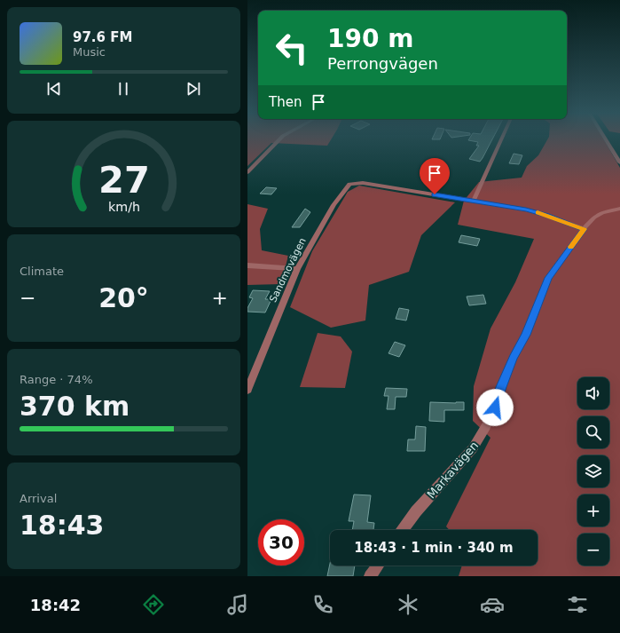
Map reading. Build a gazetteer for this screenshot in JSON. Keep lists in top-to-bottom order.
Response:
{
  "streets": {
    "street": ["Sandmovägen", "Markavägen"]
  },
  "page": {
    "turn": ["190 m", "Perrongvägen"],
    "song": ["97.6 FM", "Music"],
    "then": "Then",
    "tile": [
      "Climate",
      ["Range · 74%", "370 km"],
      ["Arrival", "18:43"]
    ],
    "heat": ["−", "20°", "+"],
    "map_buttons": ["+", "−"],
    "limit": "30",
    "trip": "18:43 · 1 min · 340 m",
    "tabs": "18:42",
    "gauge": ["27", "km/h"]
  }
}
